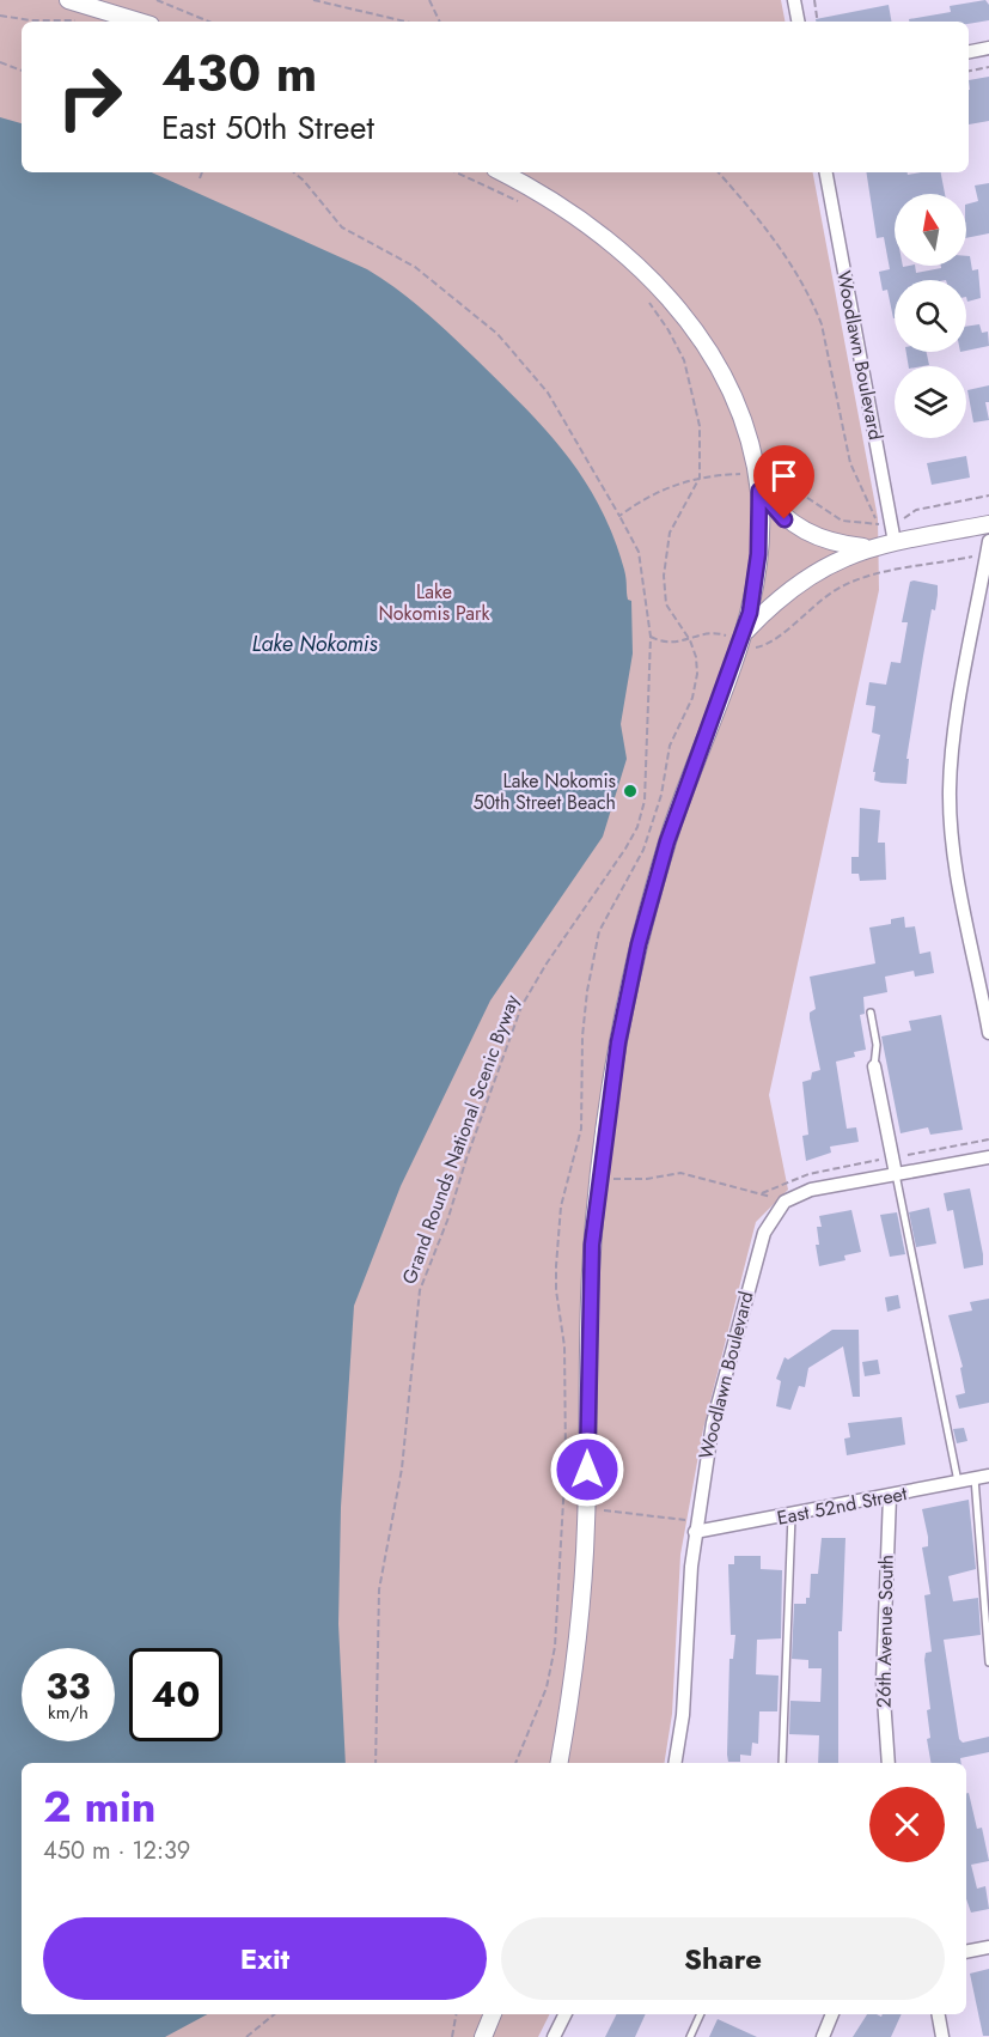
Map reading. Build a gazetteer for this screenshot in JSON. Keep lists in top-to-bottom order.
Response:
{
  "streets": {
    "street": ["Woodlawn Boulevard", "East 52nd Street", "26th Avenue South"],
    "path": ["Grand Rounds National Scenic Byway"]
  },
  "crossings": [
    ["Woodlawn Boulevard", "East 52nd Street"],
    ["East 52nd Street", "26th Avenue South"]
  ],
  "water": ["Lake Nokomis"],
  "parks": ["Lake Nokomis Park"],
  "places": ["Lake Nokomis 50th Street Beach"],
  "north": "top",
  "page": {
    "turn": ["430 m", "East 50th Street"],
    "speed": "33 km/h",
    "limit": "40",
    "heading": ["2 min", "450 m · 12:39"],
    "buttons": ["Exit", "Share"]
  }
}
